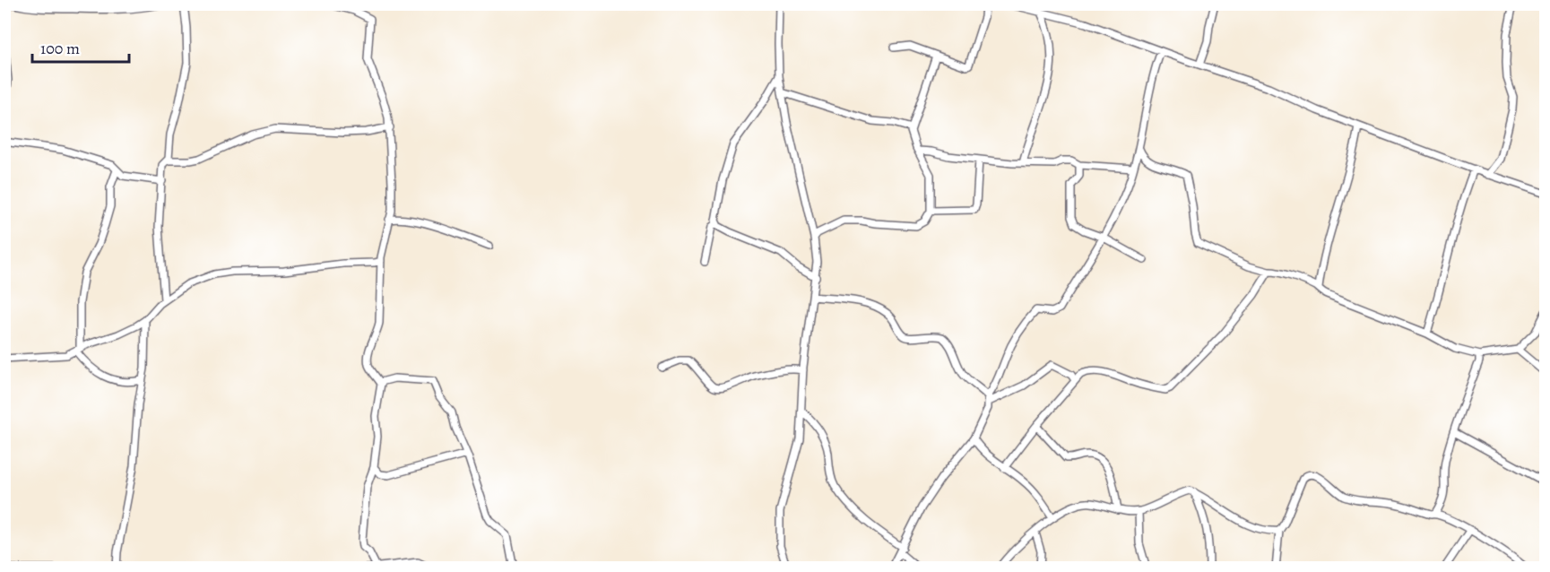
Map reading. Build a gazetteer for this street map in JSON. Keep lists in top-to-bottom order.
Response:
{
  "scale_bar": "100 m"
}
